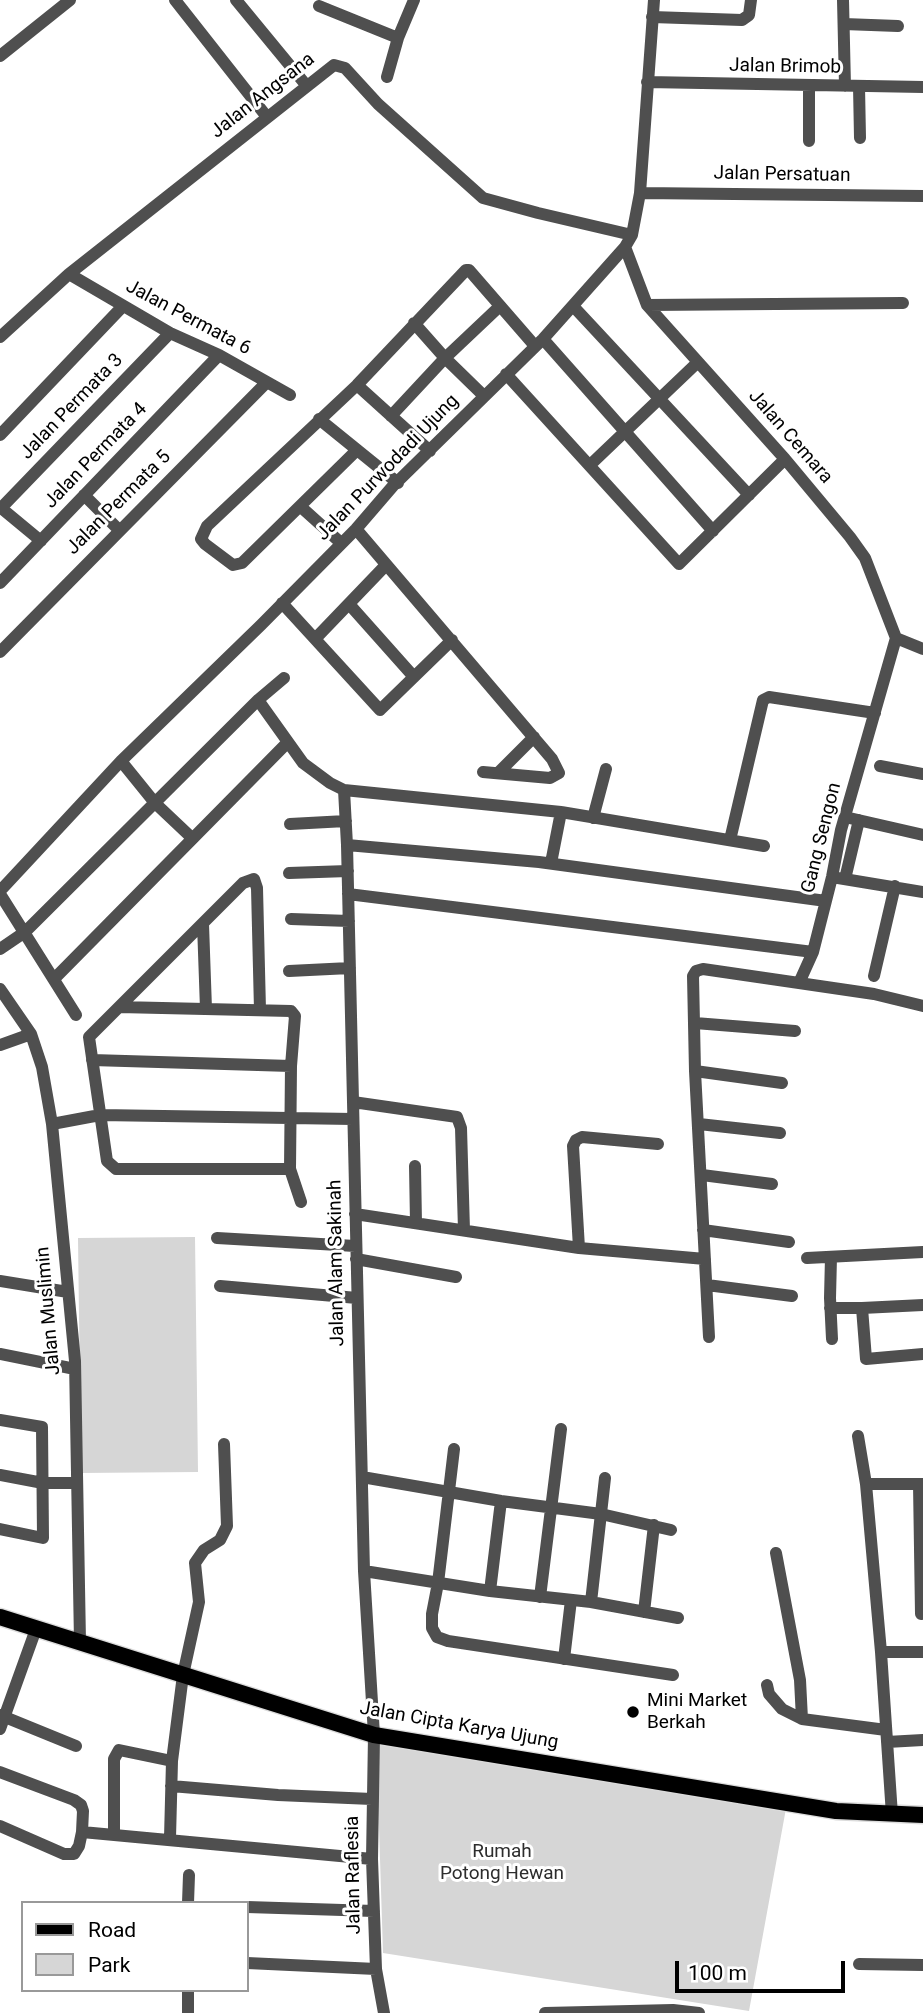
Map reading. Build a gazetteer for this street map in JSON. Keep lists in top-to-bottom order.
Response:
{
  "streets": {
    "main road": ["Jalan Cipta Karya Ujung"],
    "street": [
      "Jalan Brimob",
      "Jalan Angsana",
      "Jalan Persatuan",
      "Jalan Permata 6",
      "Jalan Permata 3",
      "Jalan Cemara",
      "Jalan Permata 4",
      "Jalan Purwodadi Ujung",
      "Jalan Permata 5",
      "Gang Sengon",
      "Jalan Alam Sakinah",
      "Jalan Muslimin",
      "Jalan Raflesia"
    ]
  },
  "crossings": [
    ["Jalan Brimob", "Jalan Purwodadi Ujung"],
    ["Jalan Angsana", "Jalan Permata 6"],
    ["Jalan Angsana", "Jalan Purwodadi Ujung"],
    ["Jalan Persatuan", "Jalan Purwodadi Ujung"],
    ["Jalan Permata 6", "Jalan Permata 3"],
    ["Jalan Permata 6", "Jalan Permata 4"],
    ["Jalan Permata 6", "Jalan Permata 5"],
    ["Jalan Cemara", "Jalan Purwodadi Ujung"],
    ["Jalan Cemara", "Gang Sengon"],
    ["Jalan Alam Sakinah", "Jalan Cipta Karya Ujung"],
    ["Jalan Alam Sakinah", "Jalan Raflesia"],
    ["Jalan Muslimin", "Jalan Cipta Karya Ujung"],
    ["Jalan Cipta Karya Ujung", "Jalan Raflesia"]
  ],
  "parks": ["Rumah Potong Hewan"],
  "places": ["Mini Market Berkah"],
  "legend": ["Road", "Park"],
  "scale_bar": "100 m"
}
